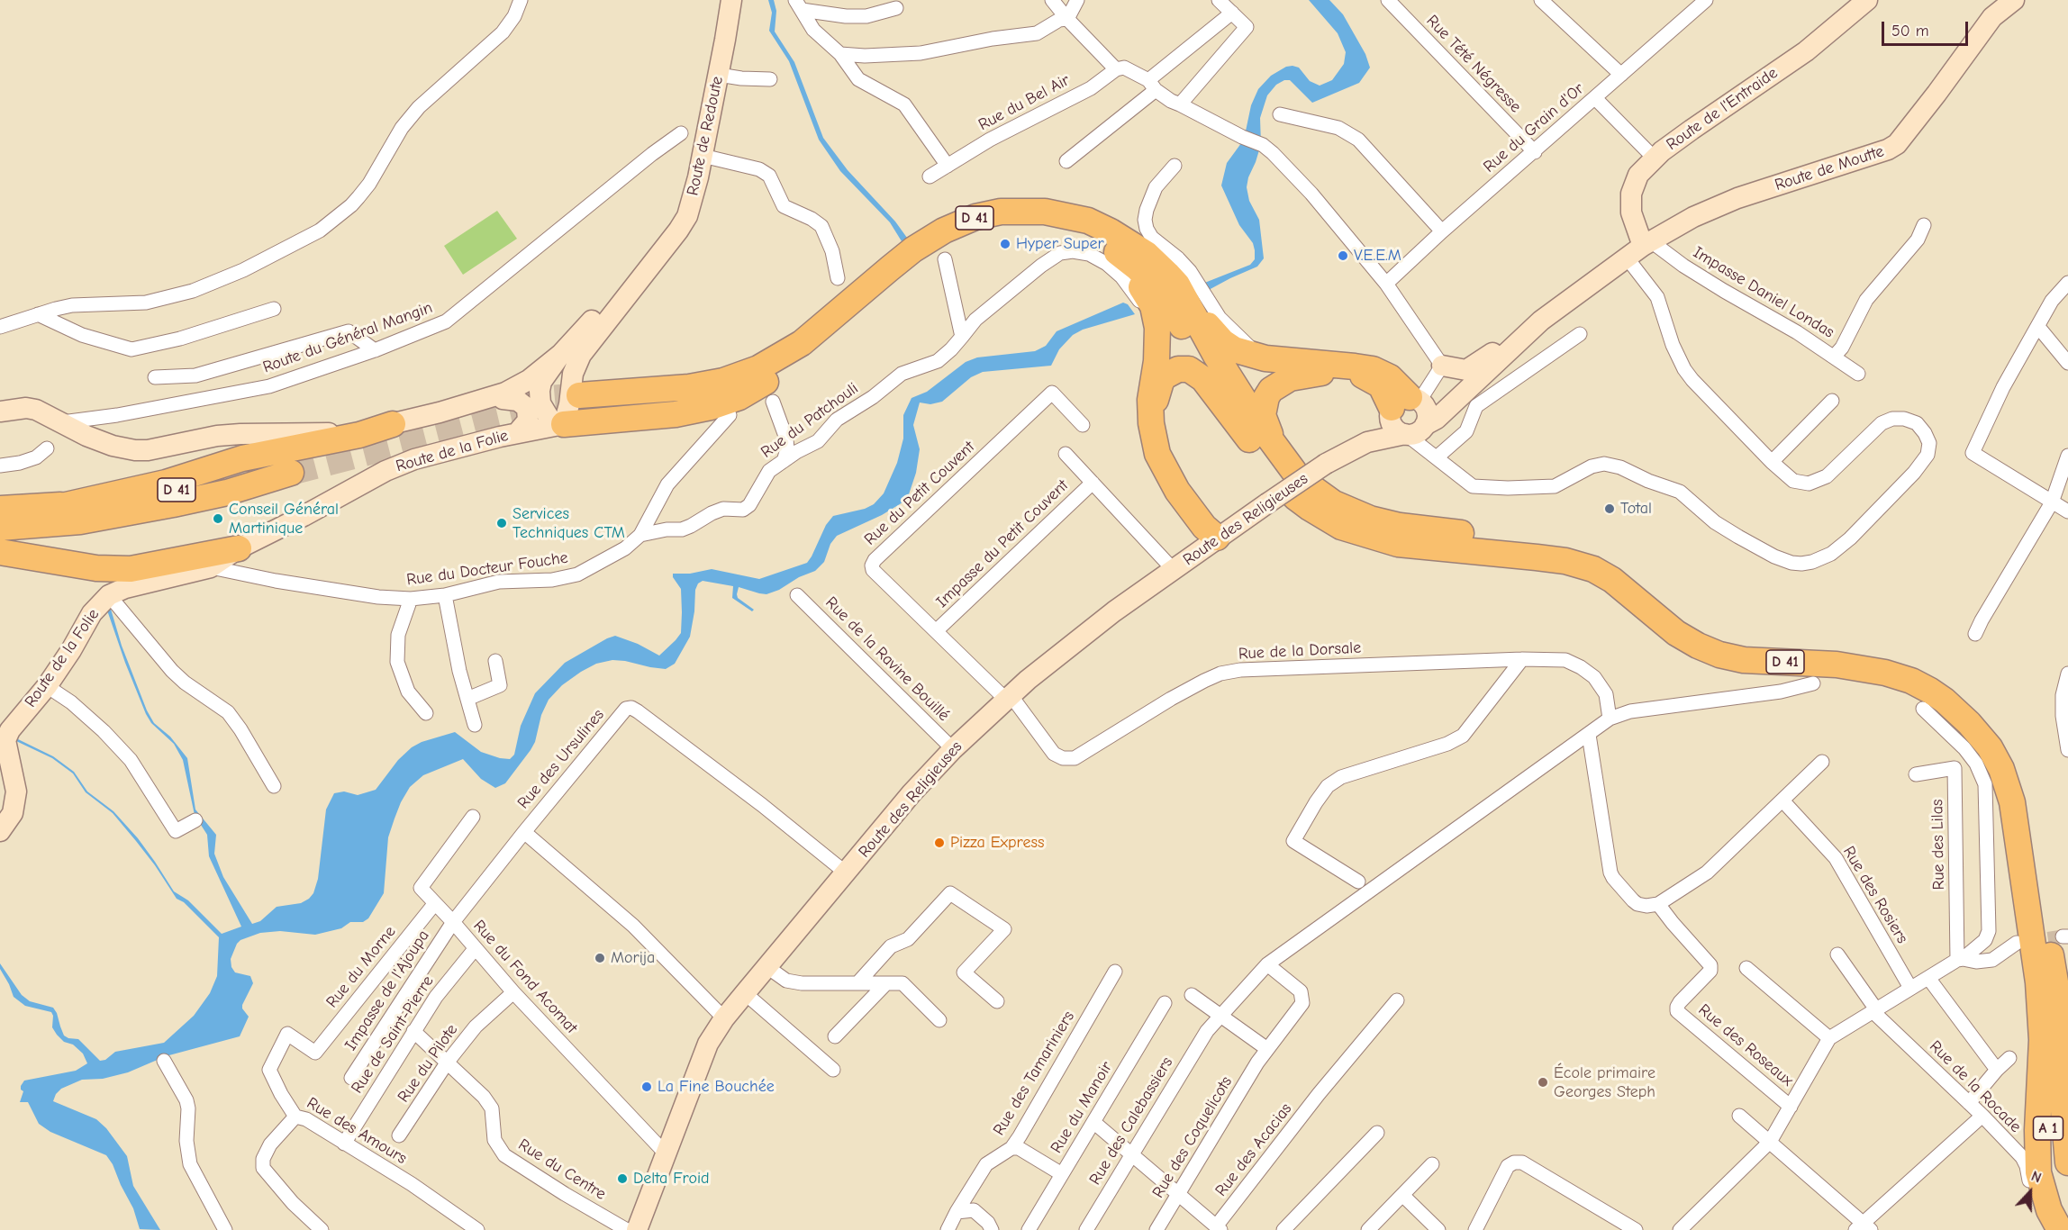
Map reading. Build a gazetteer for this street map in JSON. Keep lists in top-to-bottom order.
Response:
{
  "streets": {
    "highway": ["D 41", "A 1"],
    "main road": [
      "Route de l'Entraide",
      "Route de Redoute",
      "Route de Moutte",
      "Route de la Folie",
      "Route des Religieuses"
    ],
    "street": [
      "Rue Tété Négresse",
      "Rue du Bel Air",
      "Rue du Grain d'Or",
      "Impasse Daniel Londas",
      "Route du Général Mangin",
      "Rue du Patchouli",
      "Rue du Petit Couvent",
      "Impasse du Petit Couvent",
      "Rue du Docteur Fouche",
      "Rue de la Dorsale",
      "Rue de la Ravine Bouillé",
      "Rue des Ursulines",
      "Rue des Lilas",
      "Rue des Rosiers",
      "Rue du Morne",
      "Rue du Fond Acomat",
      "Impasse de l'Ajoupa",
      "Rue de Saint-Pierre",
      "Rue des Roseaux",
      "Rue du Pilote",
      "Rue des Tamariniers",
      "Rue de la Rocade",
      "Rue du Manoir",
      "Rue des Calebassiers",
      "Rue des Amours",
      "Rue des Coquelicots",
      "Rue des Acacias",
      "Rue du Centre"
    ]
  },
  "crossings": [
    ["Rue Tété Négresse", "Rue du Grain d'Or"],
    ["Route de l'Entraide", "Route de Moutte"],
    ["Route de l'Entraide", "Impasse Daniel Londas"],
    ["Route de l'Entraide", "Route des Religieuses"],
    ["Route de Moutte", "Impasse Daniel Londas"],
    ["Route de Moutte", "Route des Religieuses"],
    ["D 41", "Route de la Folie"],
    ["D 41", "A 1"],
    ["Impasse Daniel Londas", "Route des Religieuses"],
    ["Rue du Patchouli", "Rue du Docteur Fouche"],
    ["Route de la Folie", "Rue du Docteur Fouche"],
    ["Rue du Petit Couvent", "Route des Religieuses"],
    ["Rue du Petit Couvent", "Impasse du Petit Couvent"],
    ["Rue du Petit Couvent", "Rue de la Dorsale"],
    ["Route des Religieuses", "Rue de la Dorsale"],
    ["Route des Religieuses", "Rue de la Ravine Bouillé"],
    ["Route des Religieuses", "Rue des Ursulines"],
    ["Route des Religieuses", "Rue du Fond Acomat"],
    ["Rue de la Dorsale", "Rue des Calebassiers"],
    ["Rue des Ursulines", "Rue du Fond Acomat"],
    ["Rue des Ursulines", "Impasse de l'Ajoupa"],
    ["Rue du Morne", "Rue du Fond Acomat"],
    ["Rue du Morne", "Rue des Amours"],
    ["Rue du Fond Acomat", "Impasse de l'Ajoupa"],
    ["Rue du Fond Acomat", "Rue de Saint-Pierre"],
    ["Rue du Fond Acomat", "Rue du Pilote"],
    ["Rue de Saint-Pierre", "Rue des Amours"],
    ["Rue de Saint-Pierre", "Rue du Centre"],
    ["Rue du Pilote", "Rue du Centre"],
    ["Rue des Calebassiers", "Rue des Coquelicots"]
  ],
  "places": [
    "Hyper Super",
    "V.E.E.M",
    "Total",
    "Conseil Général Martinique",
    "Services Techniques CTM",
    "Pizza Express",
    "Morija",
    "École primaire Georges Steph",
    "La Fine Bouchée",
    "Delta Froid"
  ],
  "scale_bar": "50 m",
  "north": "top"
}
